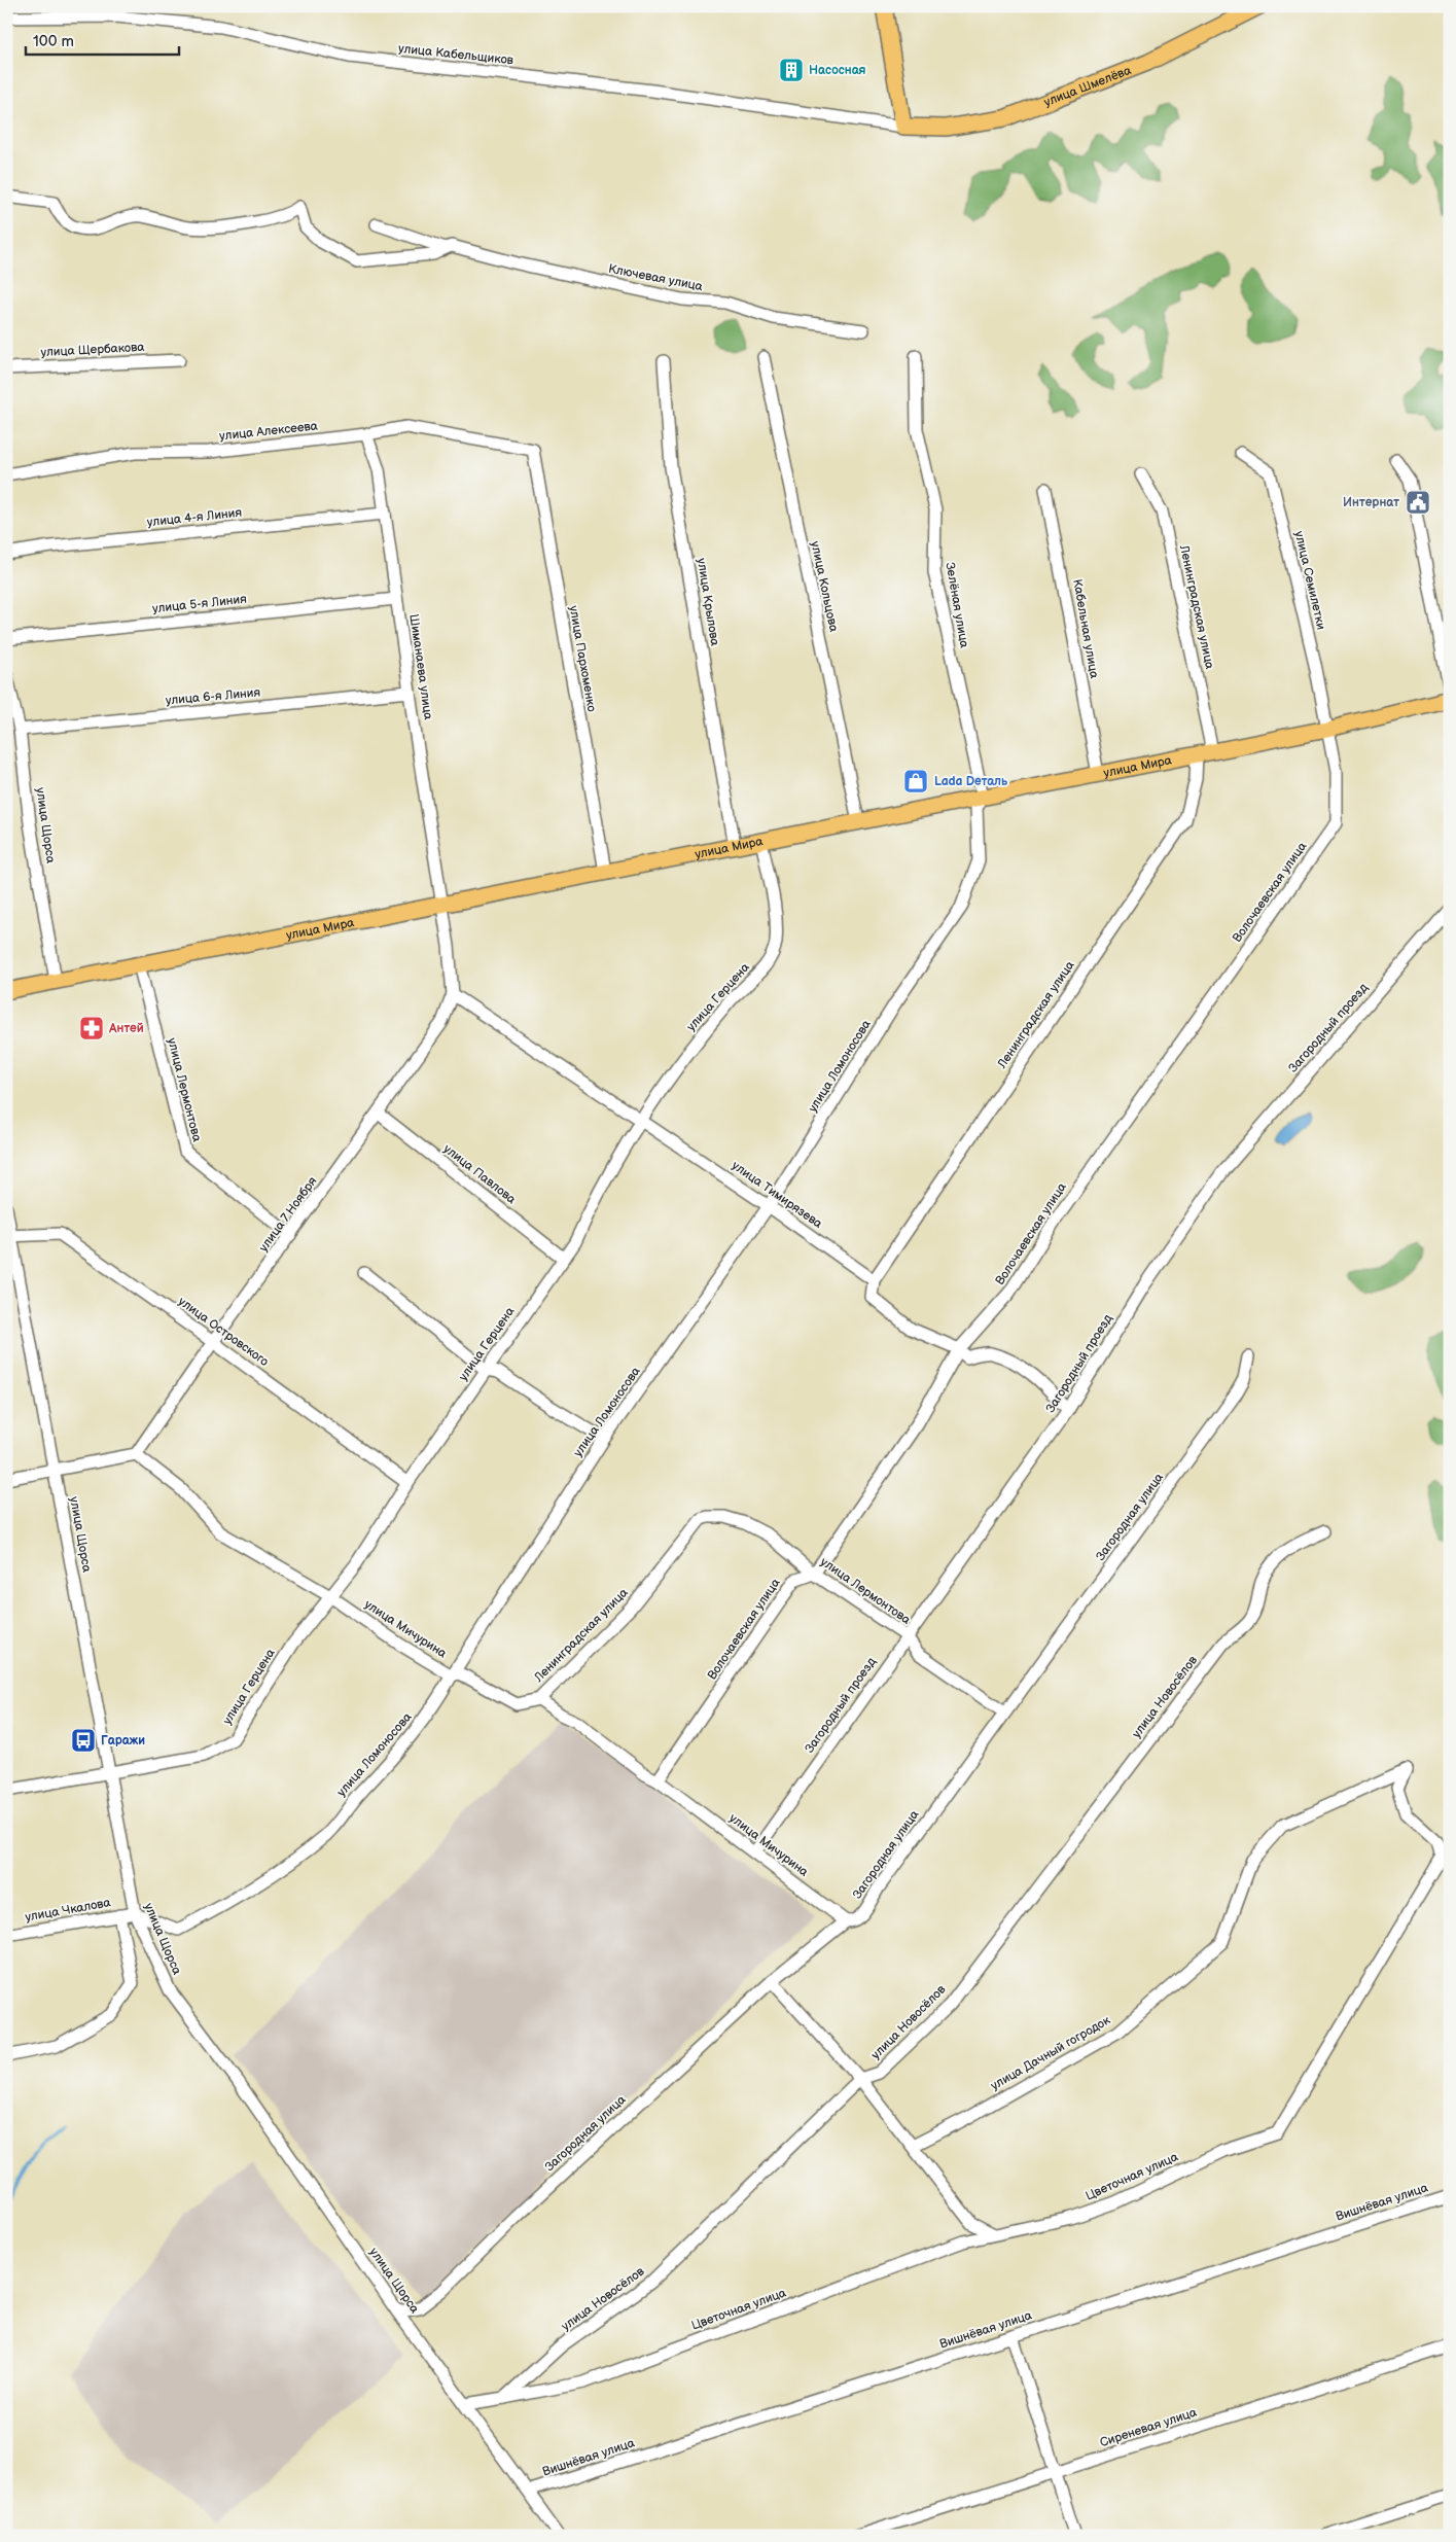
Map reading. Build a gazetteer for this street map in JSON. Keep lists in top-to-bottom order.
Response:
{
  "streets": {
    "main road": ["улица Шмелёва", "улица Мира"],
    "street": [
      "улица Кабельщиков",
      "Ключевая улица",
      "улица Щербакова",
      "улица Алексеева",
      "улица 4-я Линия",
      "улица Семилетки",
      "улица Кольцова",
      "улица Крылова",
      "улица 5-я Линия",
      "Зелёная улица",
      "Ленинградская улица",
      "Кабельная улица",
      "улица Пархоменко",
      "Шиманаева улица",
      "улица 6-я Линия",
      "улица Щорса",
      "Волочаевская улица",
      "улица Герцена",
      "Загородный проезд",
      "улица Ломоносова",
      "улица Лермонтова",
      "улица Павлова",
      "улица Тимирязева",
      "улица 7 Ноября",
      "улица Островского",
      "Загородная улица",
      "улица Мичурина",
      "улица Новосёлов",
      "улица Чкалова",
      "улица Дачный гогродок",
      "Цветочная улица",
      "Вишнёвая улица",
      "Сиреневая улица"
    ]
  },
  "crossings": [
    ["улица Кабельщиков", "улица Шмелёва"],
    ["улица Алексеева", "улица Пархоменко"],
    ["улица Алексеева", "Шиманаева улица"],
    ["улица 4-я Линия", "Шиманаева улица"],
    ["улица Семилетки", "улица Мира"],
    ["улица Семилетки", "Волочаевская улица"],
    ["улица Кольцова", "улица Мира"],
    ["улица Крылова", "улица Мира"],
    ["улица 5-я Линия", "Шиманаева улица"],
    ["Зелёная улица", "улица Мира"],
    ["Зелёная улица", "улица Ломоносова"],
    ["Ленинградская улица", "улица Мира"],
    ["Ленинградская улица", "улица Лермонтова"],
    ["Ленинградская улица", "улица Тимирязева"],
    ["Ленинградская улица", "улица Мичурина"],
    ["Кабельная улица", "улица Мира"],
    ["улица Пархоменко", "улица Мира"],
    ["Шиманаева улица", "улица 6-я Линия"],
    ["Шиманаева улица", "улица Мира"],
    ["Шиманаева улица", "улица 7 Ноября"],
    ["улица 6-я Линия", "улица Щорса"],
    ["улица Мира", "улица Щорса"],
    ["улица Мира", "Волочаевская улица"],
    ["улица Мира", "улица Герцена"],
    ["улица Мира", "улица Ломоносова"],
    ["улица Мира", "улица Лермонтова"],
    ["улица Мира", "улица 7 Ноября"],
    ["улица Щорса", "улица Герцена"],
    ["улица Щорса", "улица Ломоносова"],
    ["улица Щорса", "улица Островского"],
    ["улица Щорса", "Загородная улица"],
    ["улица Щорса", "улица Чкалова"],
    ["улица Щорса", "Вишнёвая улица"],
    ["Волочаевская улица", "улица Лермонтова"],
    ["Волочаевская улица", "улица Мичурина"],
    ["улица Герцена", "улица Павлова"],
    ["улица Герцена", "улица Тимирязева"],
    ["улица Герцена", "улица Островского"],
    ["улица Герцена", "улица Мичурина"],
    ["Загородный проезд", "улица Лермонтова"],
    ["Загородный проезд", "улица Мичурина"],
    ["улица Ломоносова", "улица Тимирязева"],
    ["улица Ломоносова", "улица Мичурина"],
    ["улица Ломоносова", "улица Чкалова"],
    ["улица Лермонтова", "улица 7 Ноября"],
    ["улица Лермонтова", "Загородная улица"],
    ["улица Павлова", "улица 7 Ноября"],
    ["улица Тимирязева", "улица 7 Ноября"],
    ["улица 7 Ноября", "улица Островского"],
    ["улица 7 Ноября", "улица Мичурина"],
    ["Загородная улица", "улица Мичурина"],
    ["улица Новосёлов", "Цветочная улица"],
    ["улица Дачный гогродок", "Цветочная улица"]
  ],
  "places": {
    "building": ["Насосная"],
    "public building": ["Интернат"],
    "shop": ["Lada Dеталь"],
    "pharmacy": ["Антей"],
    "bus stop": ["Гаражи"]
  },
  "scale_bar": "100 m"
}
